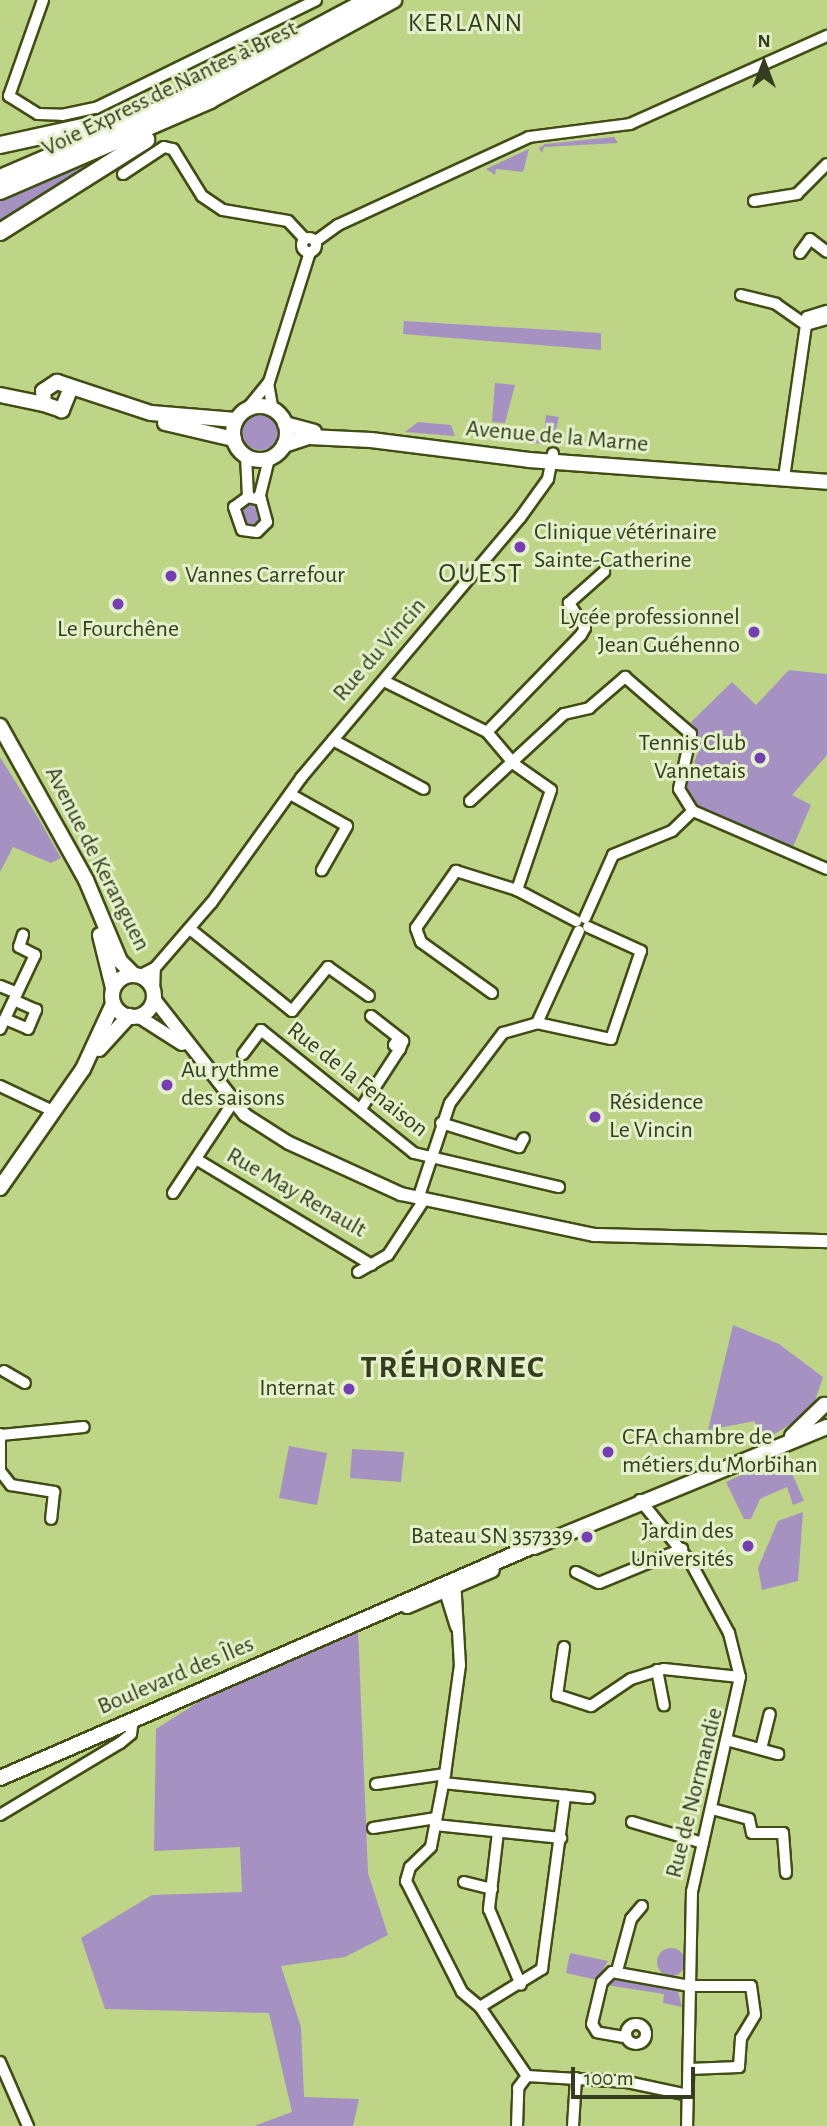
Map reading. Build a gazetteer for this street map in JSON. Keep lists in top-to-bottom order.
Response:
{
  "streets": {
    "highway": ["Voie Express de Nantes à Brest"],
    "main road": ["Avenue de la Marne", "Avenue de Keranguen", "Boulevard des Îles"],
    "street": [
      "Rue du Vincin",
      "Rue de la Fenaison",
      "Rue May Renault",
      "Rue de Normandie"
    ]
  },
  "crossings": [
    ["Avenue de la Marne", "Rue du Vincin"],
    ["Rue du Vincin", "Avenue de Keranguen"],
    ["Boulevard des Îles", "Rue de Normandie"]
  ],
  "districts": ["KERLANN", "OUEST", "TRÉHORNEC"],
  "places": [
    "Clinique vétérinaire Sainte-Catherine",
    "Vannes Carrefour",
    "Le Fourchêne",
    "Lycée professionnel Jean Guéhenno",
    "Tennis Club Vannetais",
    "Au rythme des saisons",
    "Résidence Le Vincin",
    "Internat",
    "CFA chambre de métiers du Morbihan",
    "Bateau SN 357339",
    "Jardin des Universités"
  ],
  "scale_bar": "100 m",
  "north": "top"
}
